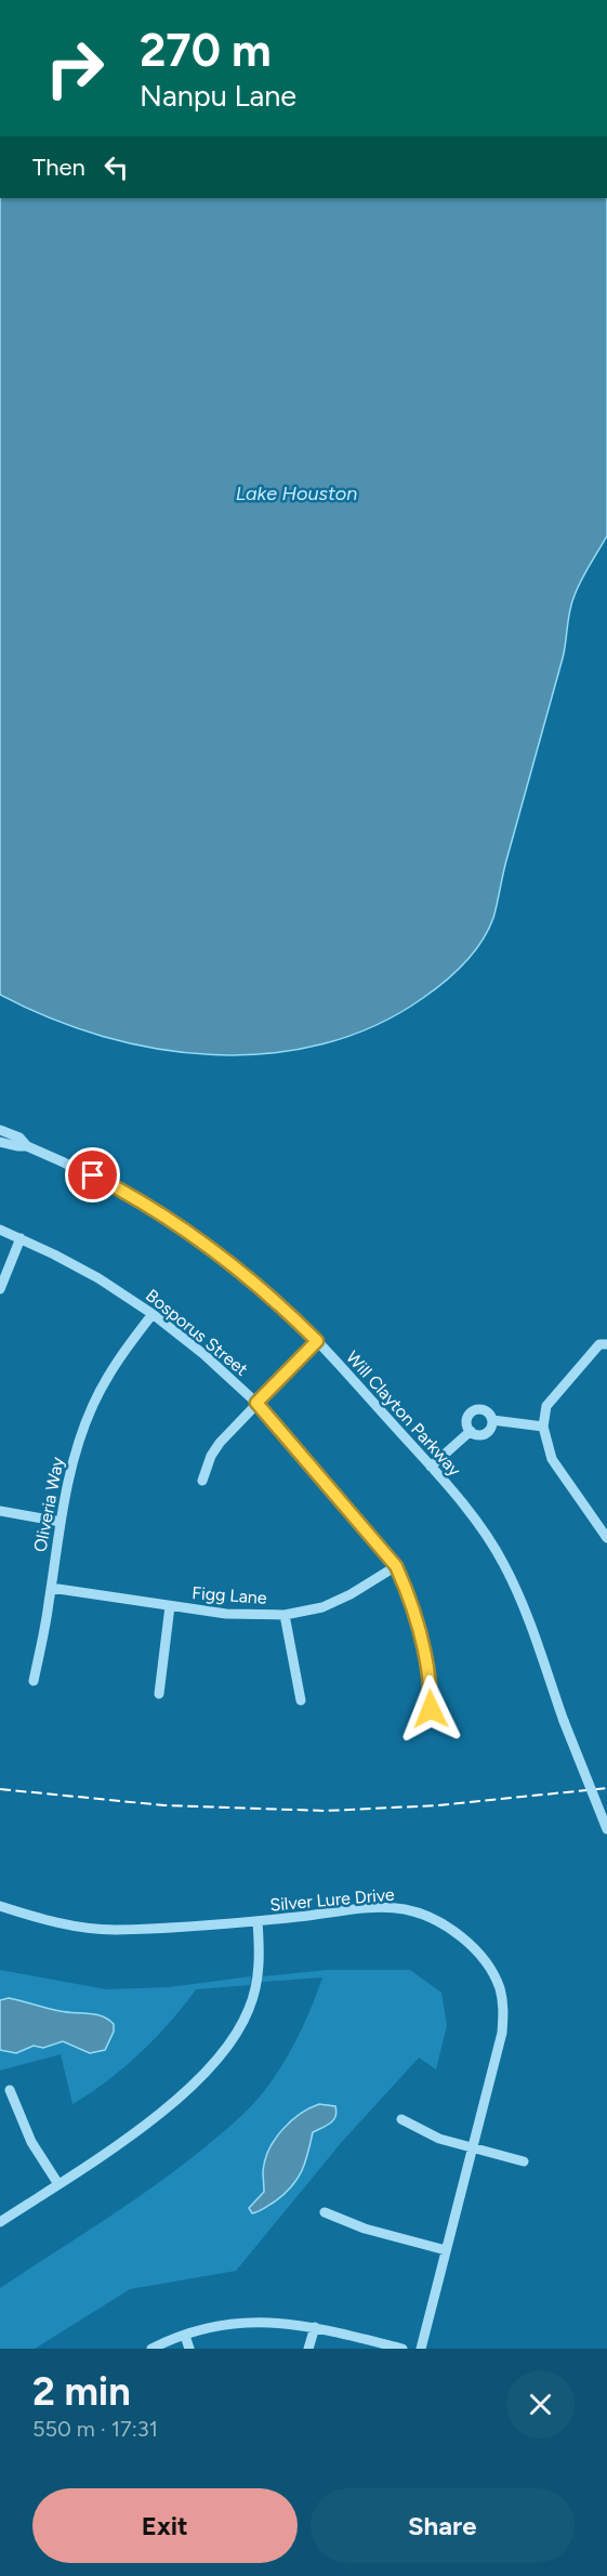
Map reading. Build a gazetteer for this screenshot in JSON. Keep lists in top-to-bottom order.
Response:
{
  "streets": {
    "street": [
      "Bosporus Street",
      "Will Clayton Parkway",
      "Oliveria Way",
      "Figg Lane",
      "Silver Lure Drive"
    ]
  },
  "crossings": [
    ["Bosporus Street", "Oliveria Way"],
    ["Bosporus Street", "Figg Lane"],
    ["Oliveria Way", "Figg Lane"]
  ],
  "water": ["Lake Houston"],
  "page": {
    "turn": ["270 m", "Nanpu Lane"],
    "then": "Then",
    "heading": ["2 min", "550 m · 17:31"],
    "buttons": ["Exit", "Share"]
  }
}
